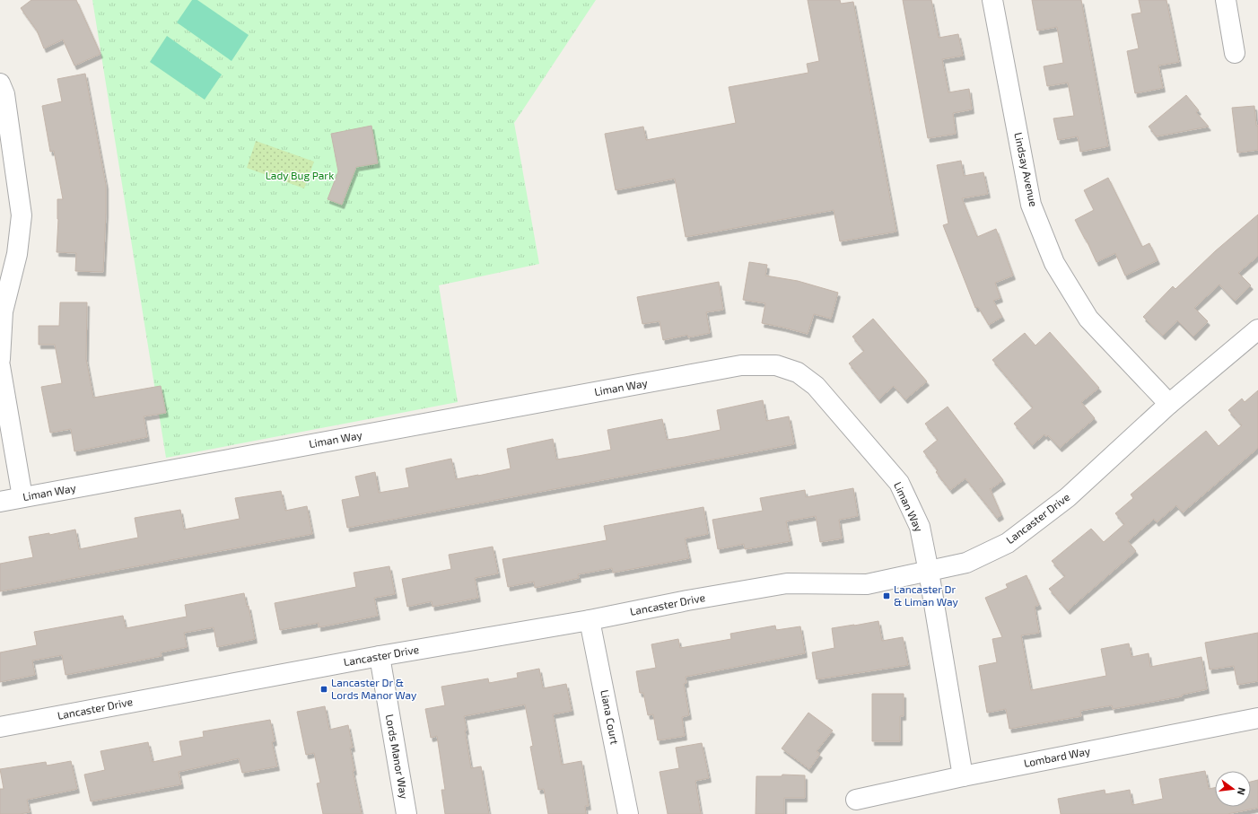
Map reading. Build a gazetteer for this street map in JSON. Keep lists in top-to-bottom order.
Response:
{
  "streets": {
    "street": [
      "Lindsay Avenue",
      "Liman Way",
      "Lancaster Drive",
      "Liana Court",
      "Lords Manor Way",
      "Lombard Way"
    ]
  },
  "crossings": [
    ["Lindsay Avenue", "Lancaster Drive"],
    ["Liman Way", "Lancaster Drive"],
    ["Liman Way", "Lombard Way"],
    ["Lancaster Drive", "Liana Court"],
    ["Lancaster Drive", "Lords Manor Way"]
  ],
  "parks": ["Lady Bug Park"],
  "places": {
    "transit": ["Lancaster Dr & Liman Way", "Lancaster Dr & Lords Manor Way"]
  },
  "north": "right"
}
